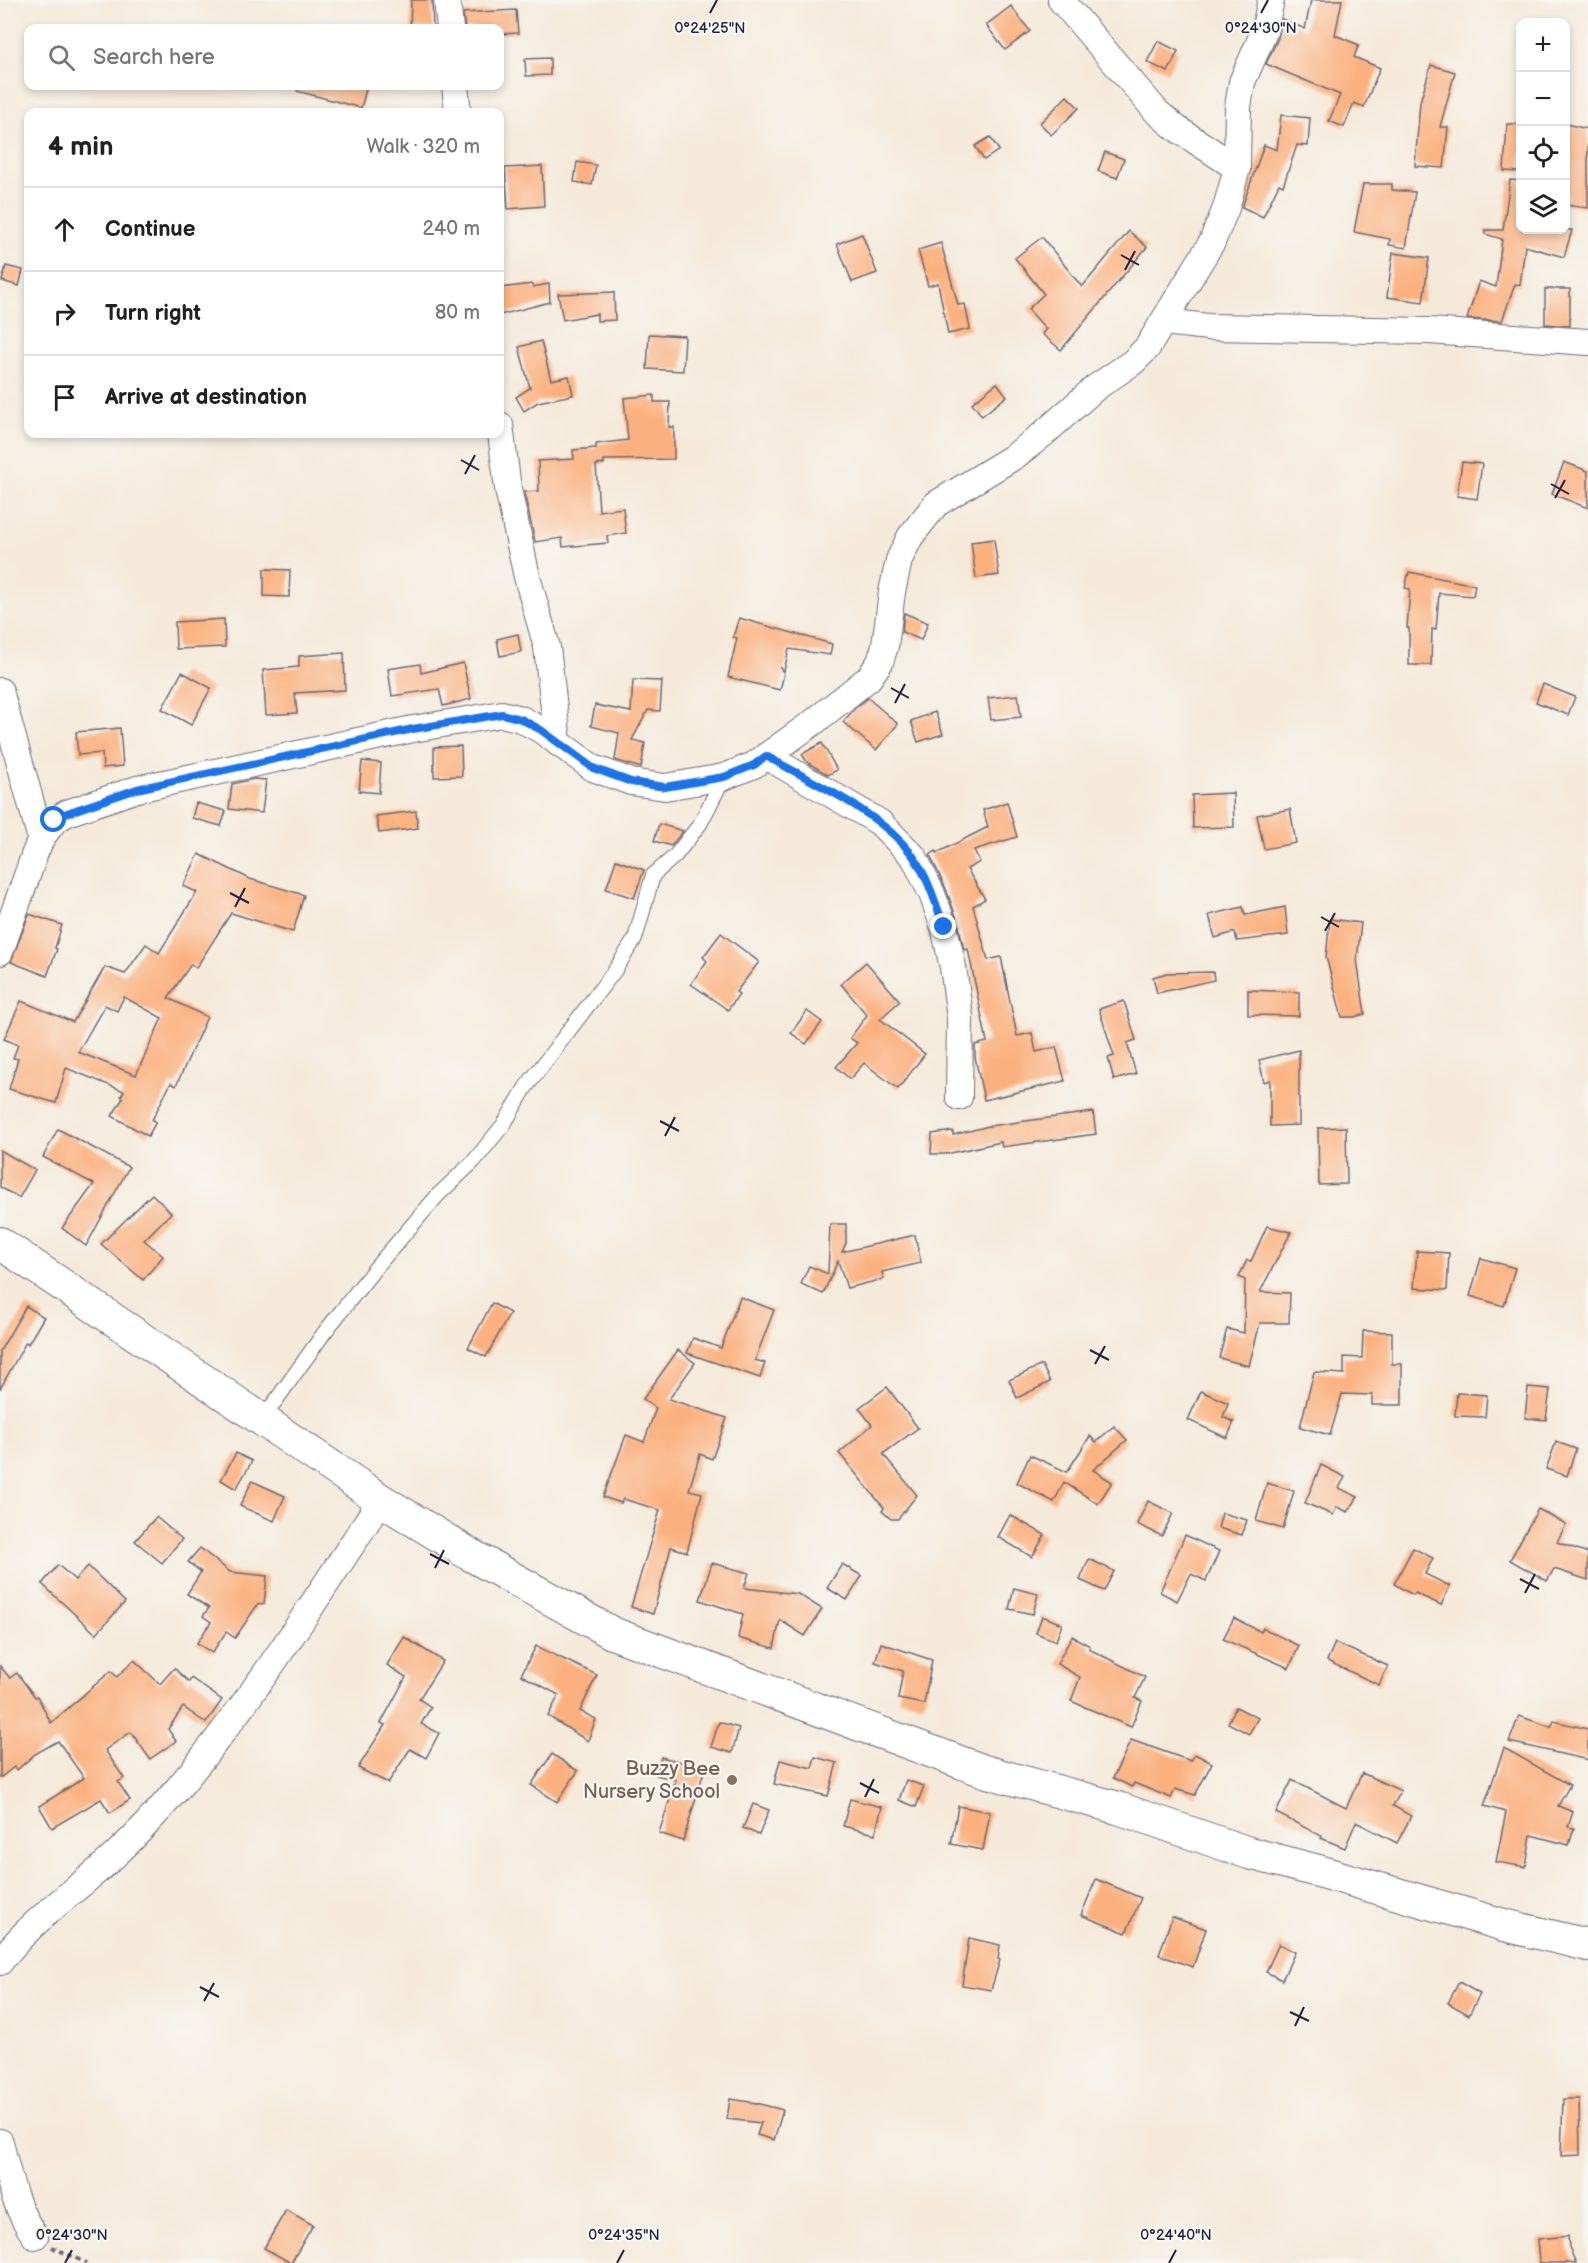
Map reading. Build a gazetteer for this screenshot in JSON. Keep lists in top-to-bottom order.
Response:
{
  "places": ["Buzzy Bee Nursery School"],
  "page": {
    "map_buttons": ["+", "−"],
    "search": "Search here",
    "heading": ["4 min", "Walk · 320 m"],
    "list": [
      ["Continue", "240 m"],
      ["Turn right", "80 m"],
      "Arrive at destination"
    ]
  },
  "coordinates": [
    "0°24'25\"N",
    "0°24'30\"N",
    "0°24'35\"N",
    "0°24'40\"N"
  ]
}
